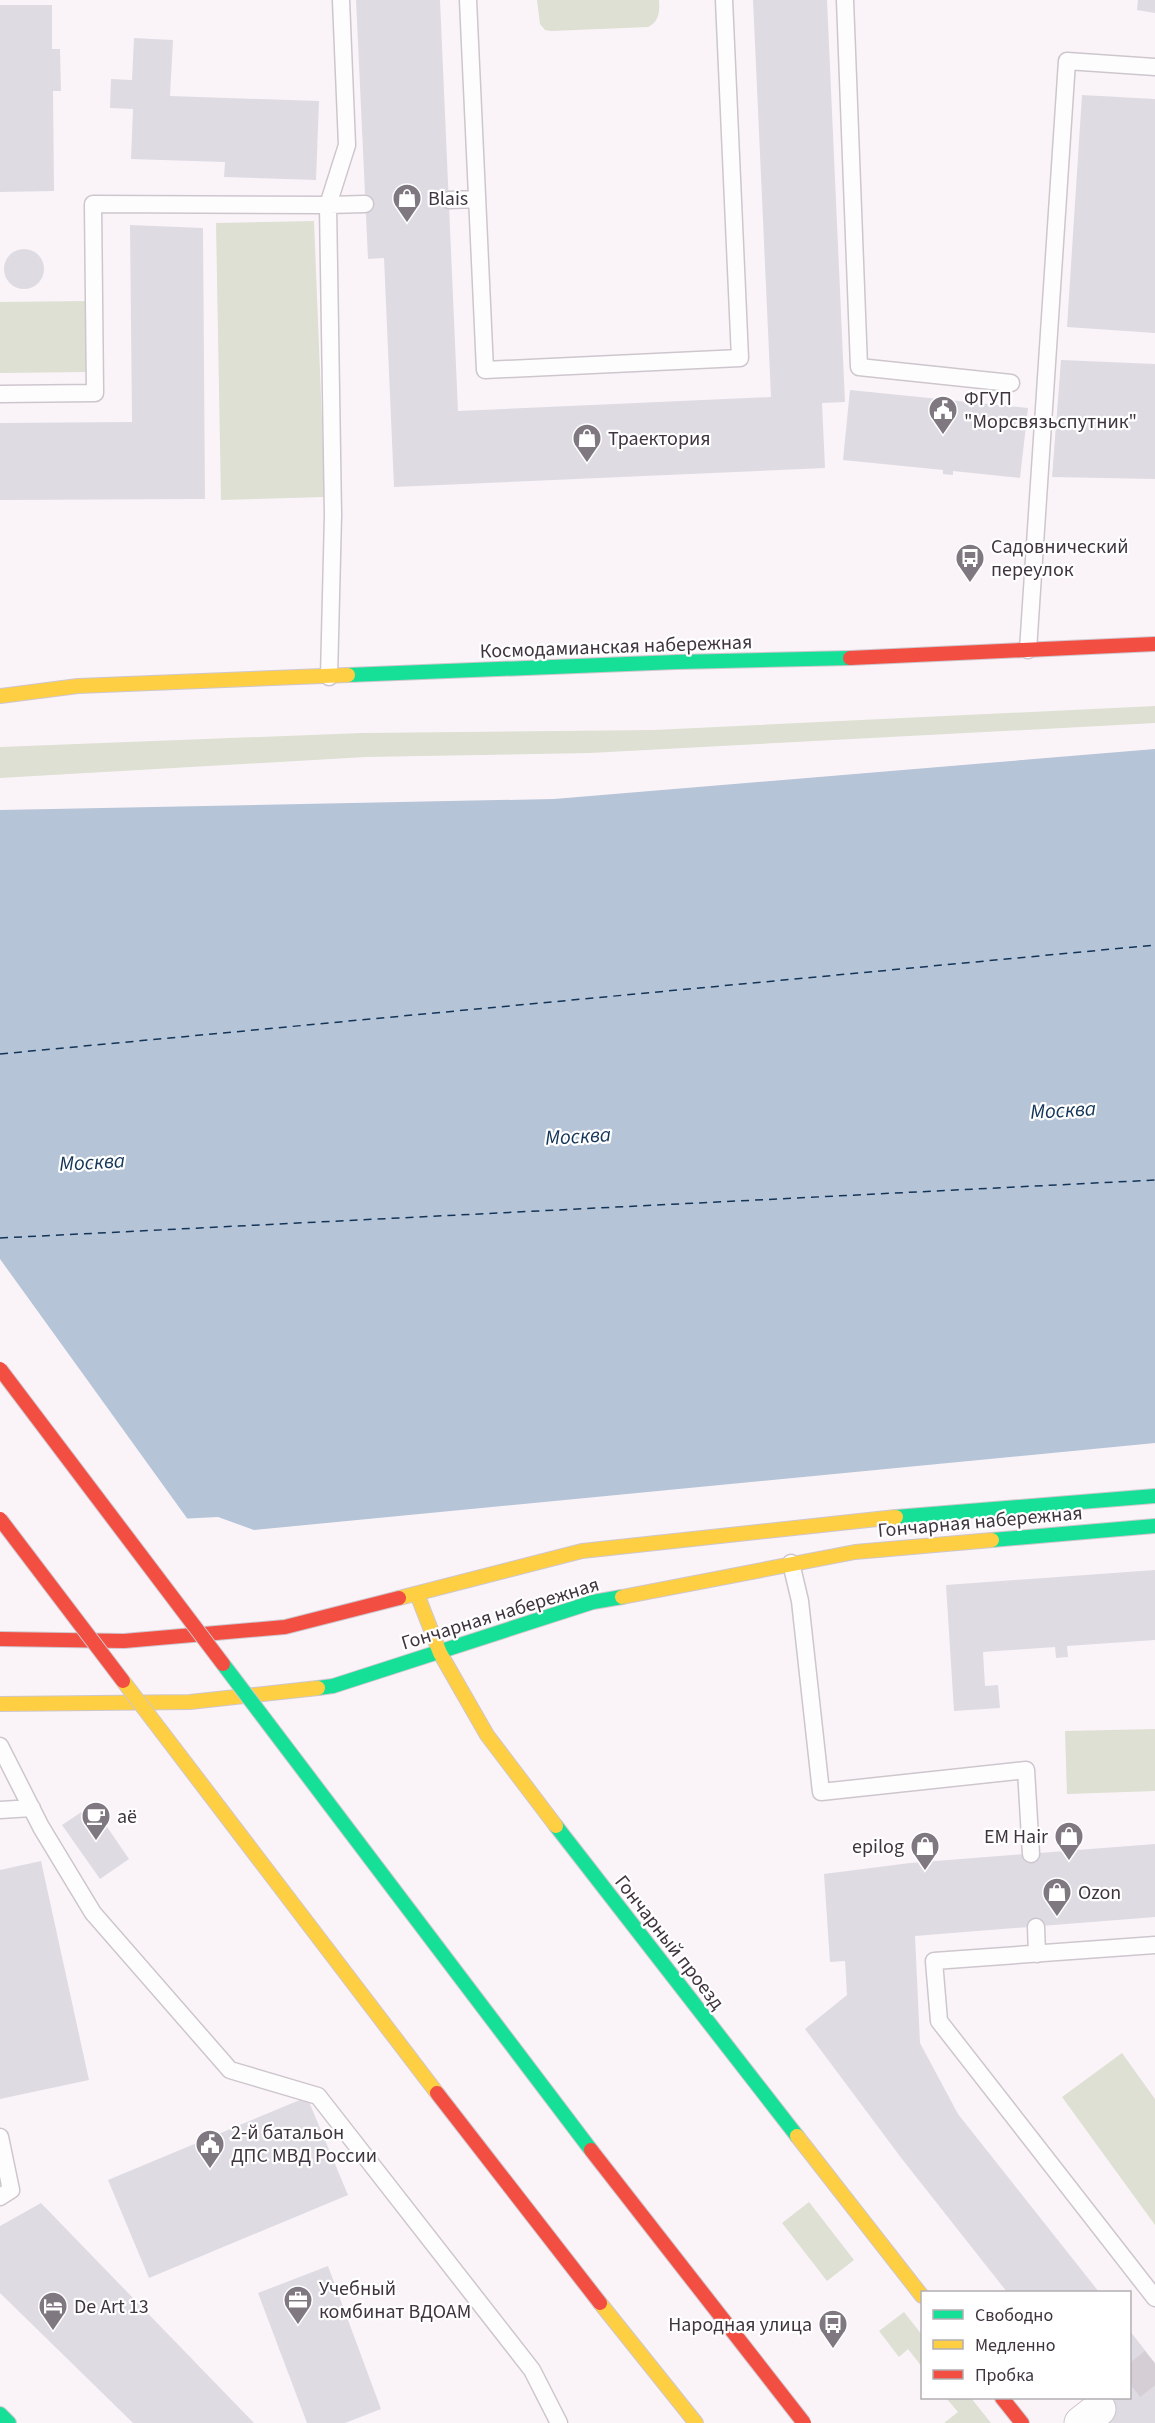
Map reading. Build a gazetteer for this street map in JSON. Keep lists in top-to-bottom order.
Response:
{
  "streets": {
    "main road": ["Космодамианская набережная", "Гончарная набережная", "Гончарный проезд"]
  },
  "crossings": [
    ["Гончарная набережная", "Гончарный проезд"]
  ],
  "water": ["Москва"],
  "places": {
    "shop": [
      "Blais",
      "Траектория",
      "EM Hair",
      "epilog",
      "Ozon"
    ],
    "public building": ["ФГУП \"Морсвязьспутник\"", "2-й батальон ДПС МВД России"],
    "bus stop": ["Садовнический переулок", "Народная улица"],
    "cafe": ["аё"],
    "office": ["Учебный комбинат ВДОАМ"],
    "hotel": ["De Art 13"]
  },
  "legend": ["Свободно", "Медленно", "Пробка"]
}
